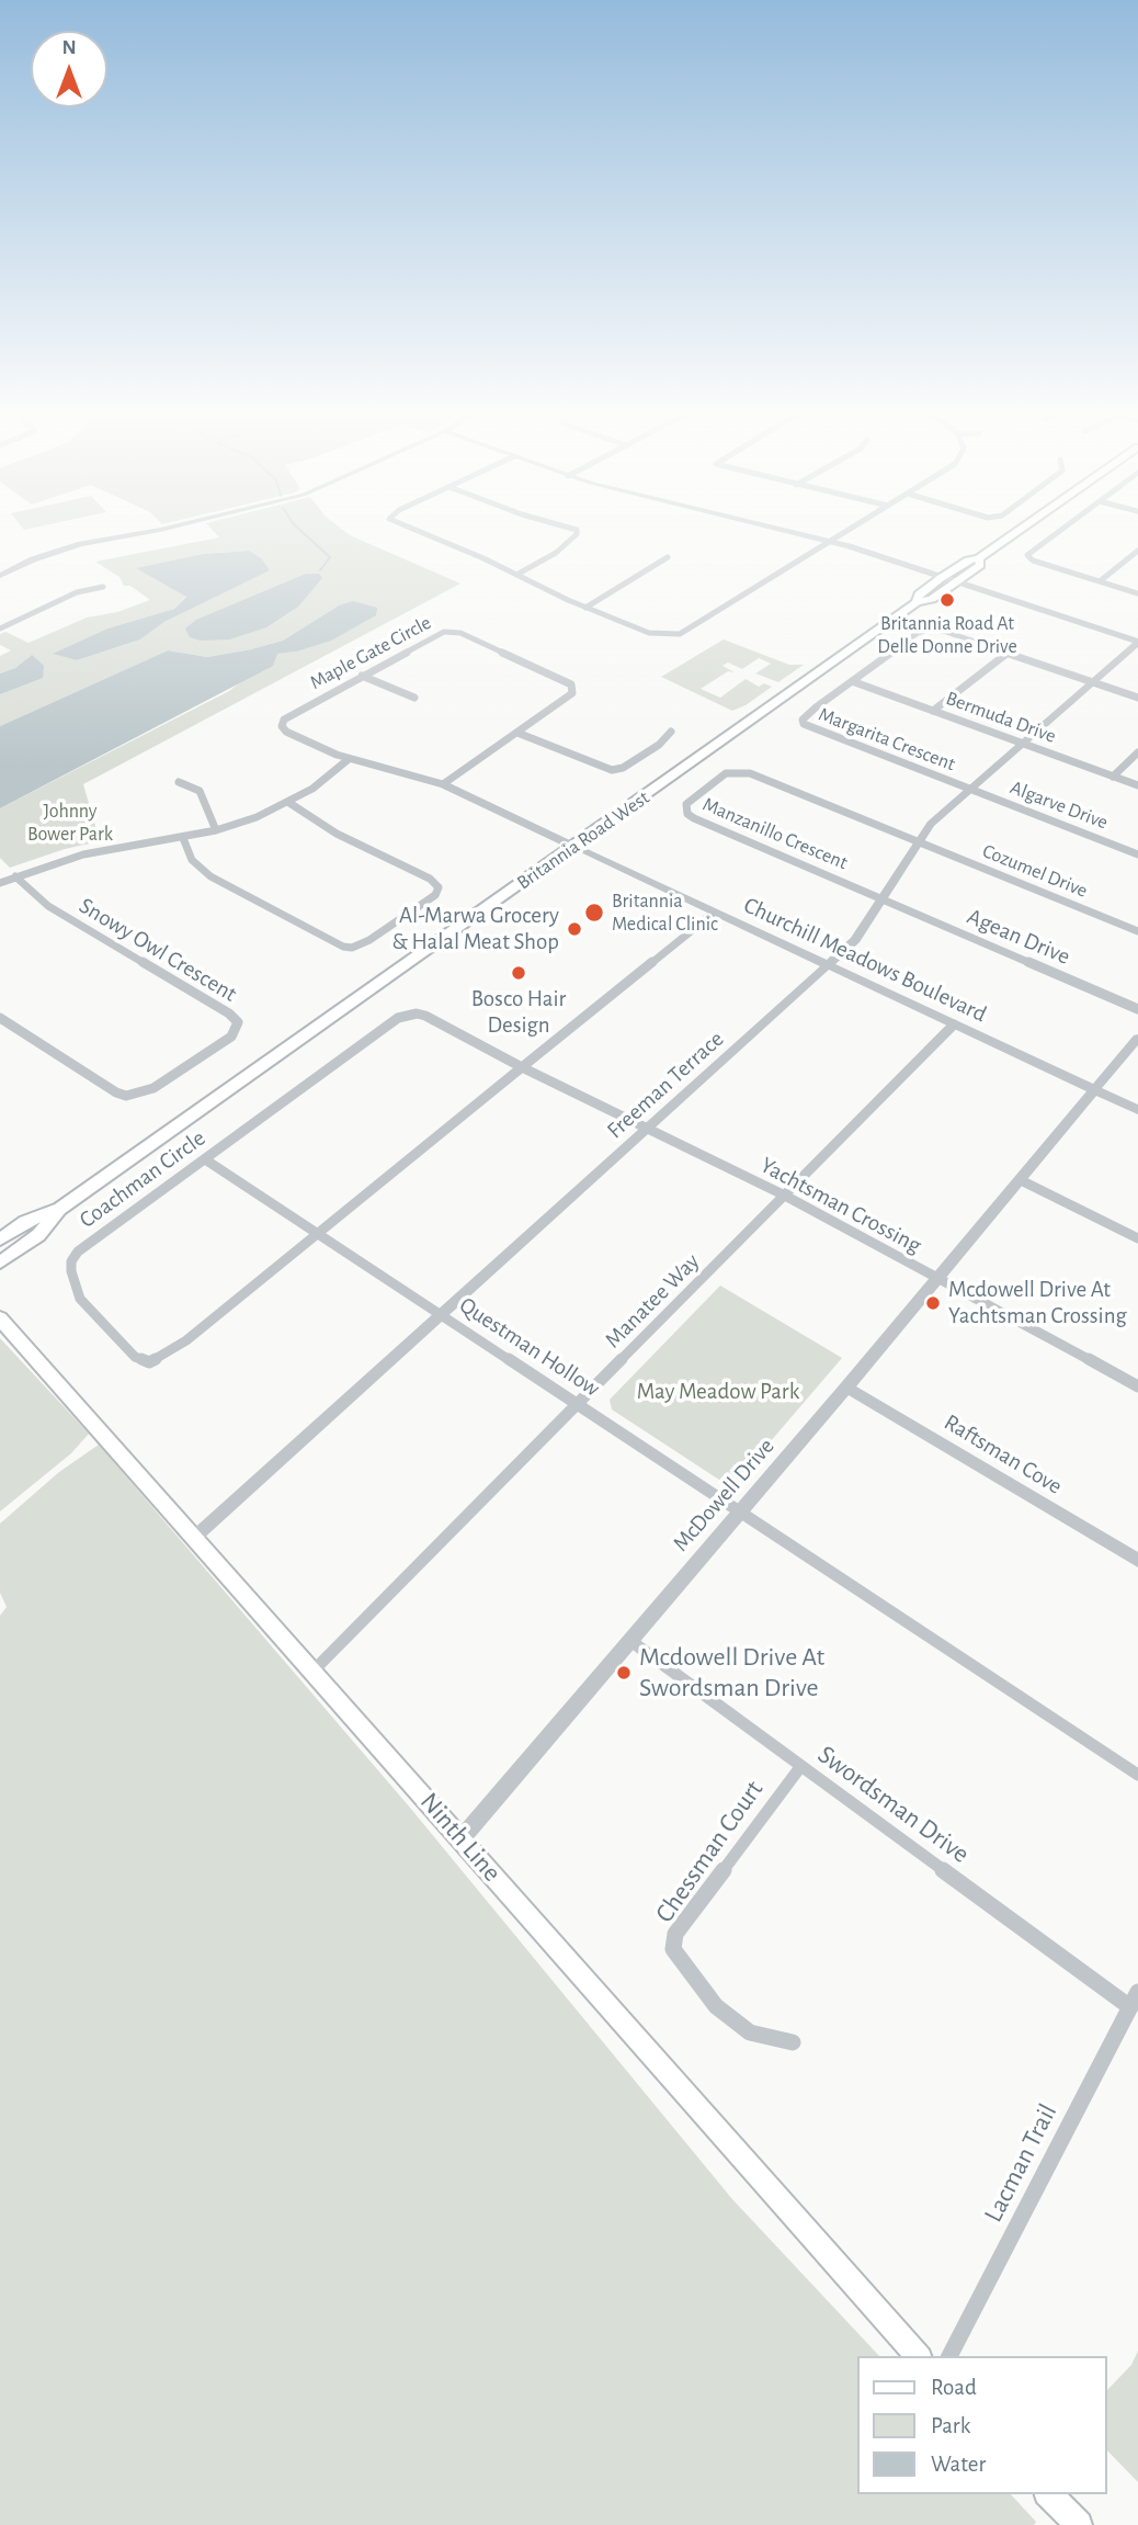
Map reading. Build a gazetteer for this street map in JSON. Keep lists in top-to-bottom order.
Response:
{
  "streets": {
    "main road": ["Britannia Road West", "Ninth Line"],
    "street": [
      "Maple Gate Circle",
      "Bermuda Drive",
      "Margarita Crescent",
      "Algarve Drive",
      "Manzanillo Crescent",
      "Cozumel Drive",
      "Agean Drive",
      "Snowy Owl Crescent",
      "Churchill Meadows Boulevard",
      "Freeman Terrace",
      "Coachman Circle",
      "Yachtsman Crossing",
      "Manatee Way",
      "Questman Hollow",
      "Raftsman Cove",
      "McDowell Drive",
      "Swordsman Drive",
      "Chessman Court",
      "Lacman Trail"
    ]
  },
  "crossings": [
    ["Maple Gate Circle", "Britannia Road West"],
    ["Maple Gate Circle", "Churchill Meadows Boulevard"],
    ["Bermuda Drive", "Margarita Crescent"],
    ["Bermuda Drive", "Freeman Terrace"],
    ["Margarita Crescent", "Algarve Drive"],
    ["Margarita Crescent", "Freeman Terrace"],
    ["Algarve Drive", "Freeman Terrace"],
    ["Manzanillo Crescent", "Cozumel Drive"],
    ["Manzanillo Crescent", "Agean Drive"],
    ["Manzanillo Crescent", "Freeman Terrace"],
    ["Britannia Road West", "Churchill Meadows Boulevard"],
    ["Cozumel Drive", "Freeman Terrace"],
    ["Agean Drive", "Freeman Terrace"],
    ["Churchill Meadows Boulevard", "Freeman Terrace"],
    ["Churchill Meadows Boulevard", "Coachman Circle"],
    ["Churchill Meadows Boulevard", "Manatee Way"],
    ["Churchill Meadows Boulevard", "McDowell Drive"],
    ["Freeman Terrace", "Yachtsman Crossing"],
    ["Freeman Terrace", "Questman Hollow"],
    ["Freeman Terrace", "Ninth Line"],
    ["Coachman Circle", "Yachtsman Crossing"],
    ["Coachman Circle", "Questman Hollow"],
    ["Yachtsman Crossing", "Manatee Way"],
    ["Yachtsman Crossing", "McDowell Drive"],
    ["Manatee Way", "Questman Hollow"],
    ["Manatee Way", "Ninth Line"],
    ["Questman Hollow", "McDowell Drive"],
    ["Raftsman Cove", "McDowell Drive"],
    ["McDowell Drive", "Swordsman Drive"],
    ["McDowell Drive", "Ninth Line"],
    ["Swordsman Drive", "Chessman Court"],
    ["Swordsman Drive", "Lacman Trail"]
  ],
  "parks": ["Johnny Bower Park", "May Meadow Park"],
  "places": [
    "Britannia Road At Delle Donne Drive",
    "Britannia Medical Clinic",
    "Al-Marwa Grocery & Halal Meat Shop",
    "Bosco Hair Design",
    "Mcdowell Drive At Yachtsman Crossing",
    "Mcdowell Drive At Swordsman Drive"
  ],
  "legend": ["Road", "Park", "Water"],
  "north": "top"
}
